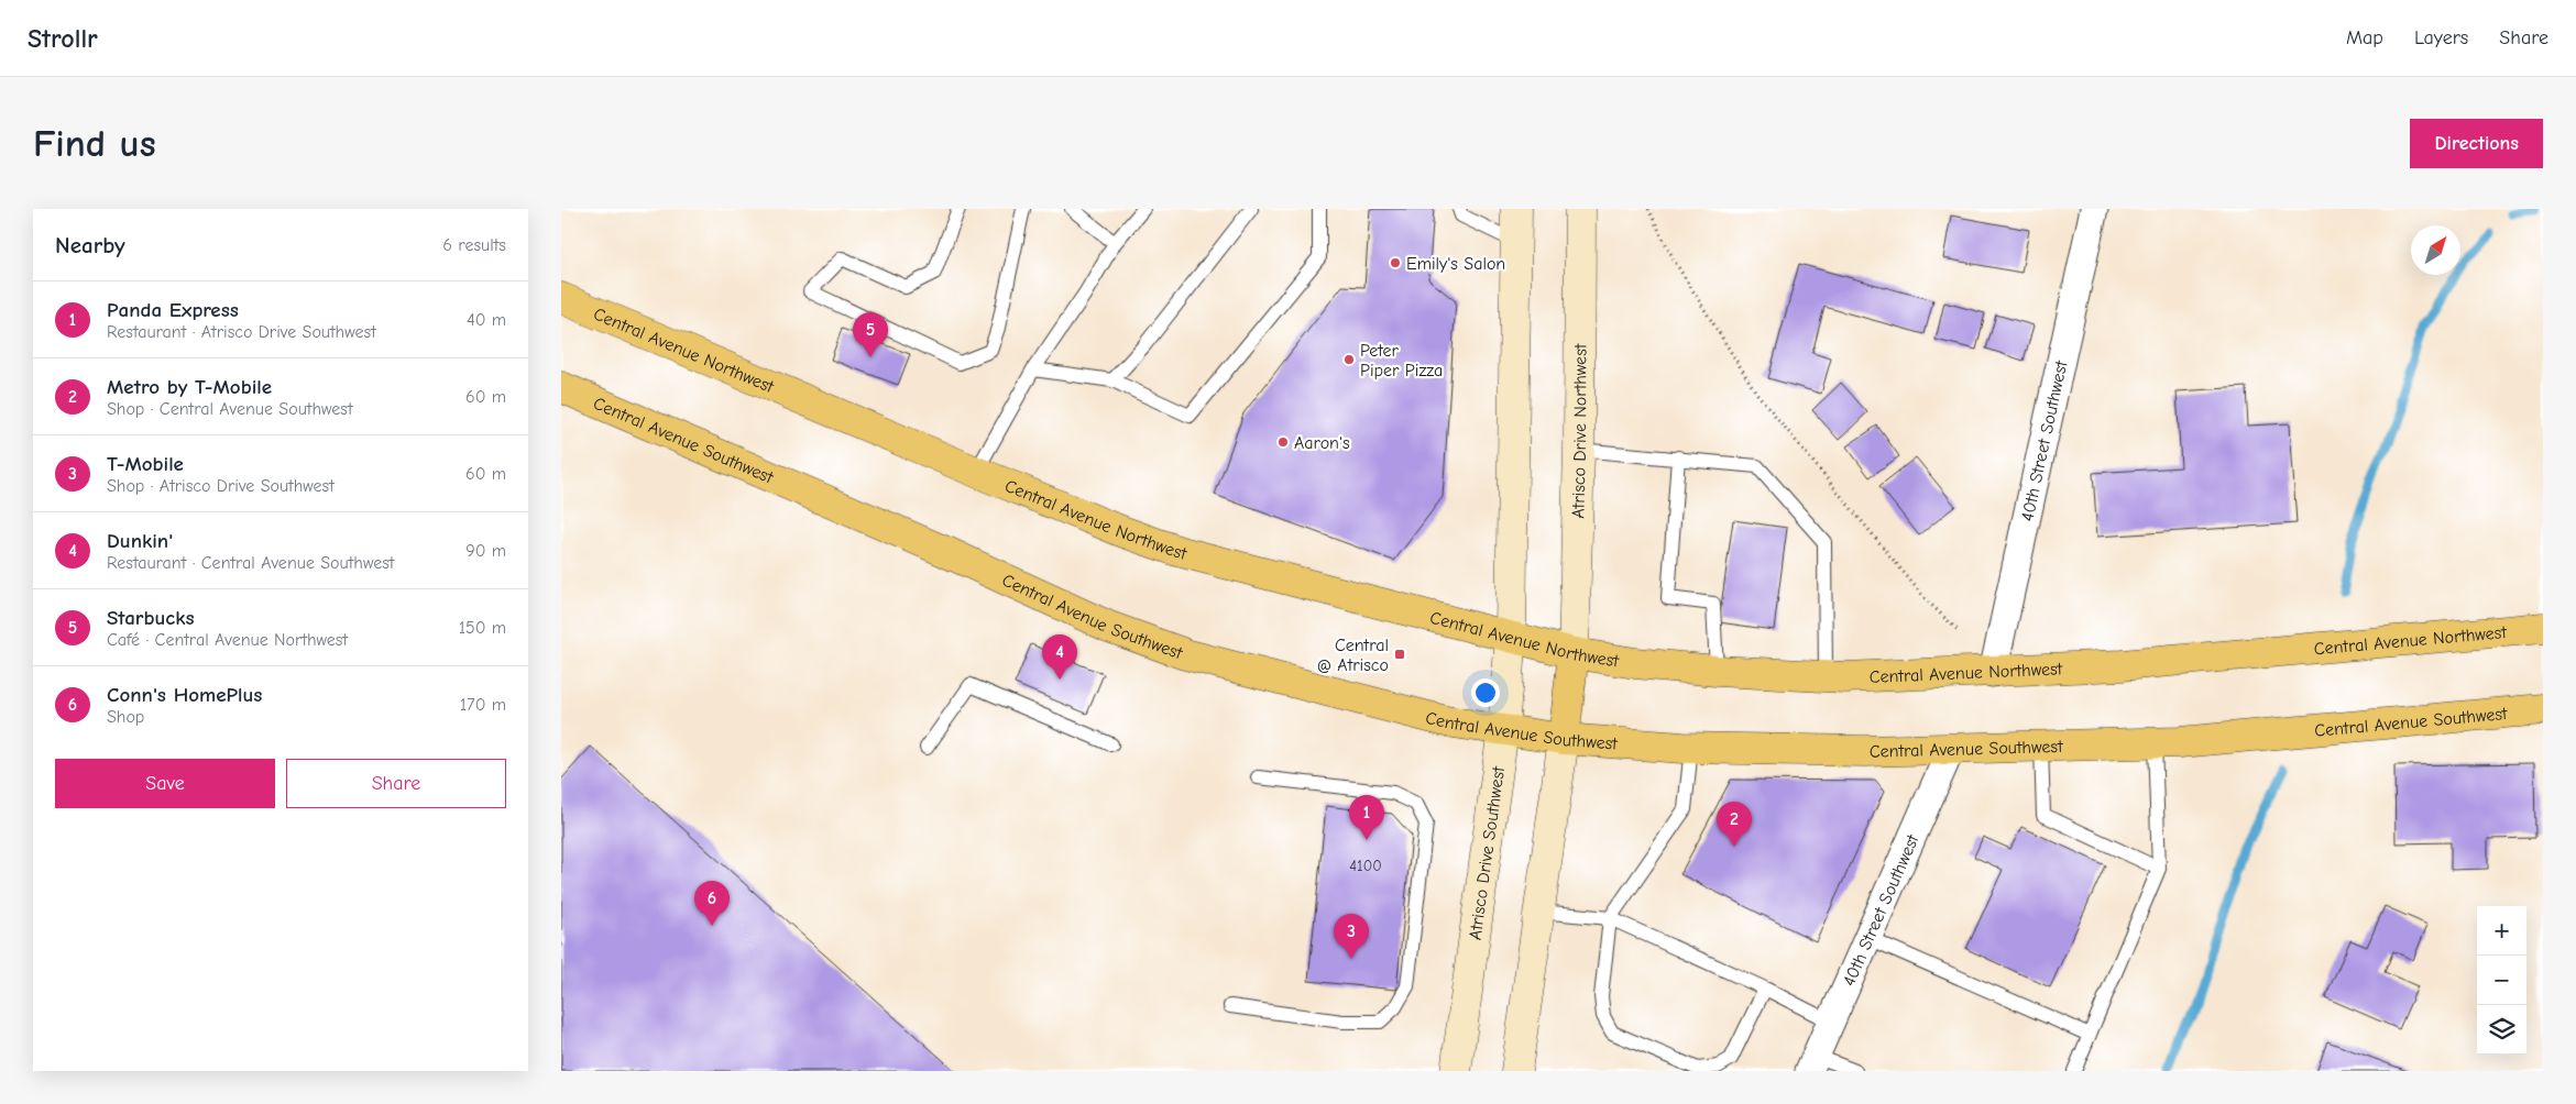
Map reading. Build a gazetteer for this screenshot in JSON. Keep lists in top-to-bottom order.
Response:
{
  "streets": {
    "main road": [
      "Central Avenue Northwest",
      "Atrisco Drive Northwest",
      "Central Avenue Southwest",
      "Atrisco Drive Southwest"
    ],
    "street": ["40th Street Southwest"]
  },
  "crossings": [
    ["Central Avenue Northwest", "Atrisco Drive Northwest"],
    ["Central Avenue Northwest", "40th Street Southwest"],
    ["Central Avenue Northwest", "Atrisco Drive Southwest"],
    ["Central Avenue Southwest", "40th Street Southwest"],
    ["Central Avenue Southwest", "Atrisco Drive Southwest"]
  ],
  "places": {
    "other": ["Emily's Salon", "Peter Piper Pizza", "Aaron's"],
    "transit": ["Central @ Atrisco"]
  },
  "house_numbers": ["4100"],
  "north": "top right",
  "page": {
    "header": "Strollr",
    "nav": ["Map", "Layers", "Share"],
    "buttons": [
      "Directions",
      ["Save", "Share"]
    ],
    "title": "Find us",
    "heading": ["Nearby", "6 results"],
    "list": [
      {
        "mark": "1",
        "name": "Panda Express",
        "note": "Restaurant · Atrisco Drive Southwest",
        "value": "40 m"
      },
      {
        "mark": "2",
        "name": "Metro by T-Mobile",
        "note": "Shop · Central Avenue Southwest",
        "value": "60 m"
      },
      {
        "mark": "3",
        "name": "T-Mobile",
        "note": "Shop · Atrisco Drive Southwest",
        "value": "60 m"
      },
      {
        "mark": "4",
        "name": "Dunkin'",
        "note": "Restaurant · Central Avenue Southwest",
        "value": "90 m"
      },
      {
        "mark": "5",
        "name": "Starbucks",
        "note": "Café · Central Avenue Northwest",
        "value": "150 m"
      },
      {
        "mark": "6",
        "name": "Conn's HomePlus",
        "note": "Shop",
        "value": "170 m"
      }
    ],
    "pins": [
      "5",
      "4",
      "1",
      "2",
      "6",
      "3"
    ],
    "map_buttons": ["+", "−"]
  }
}
